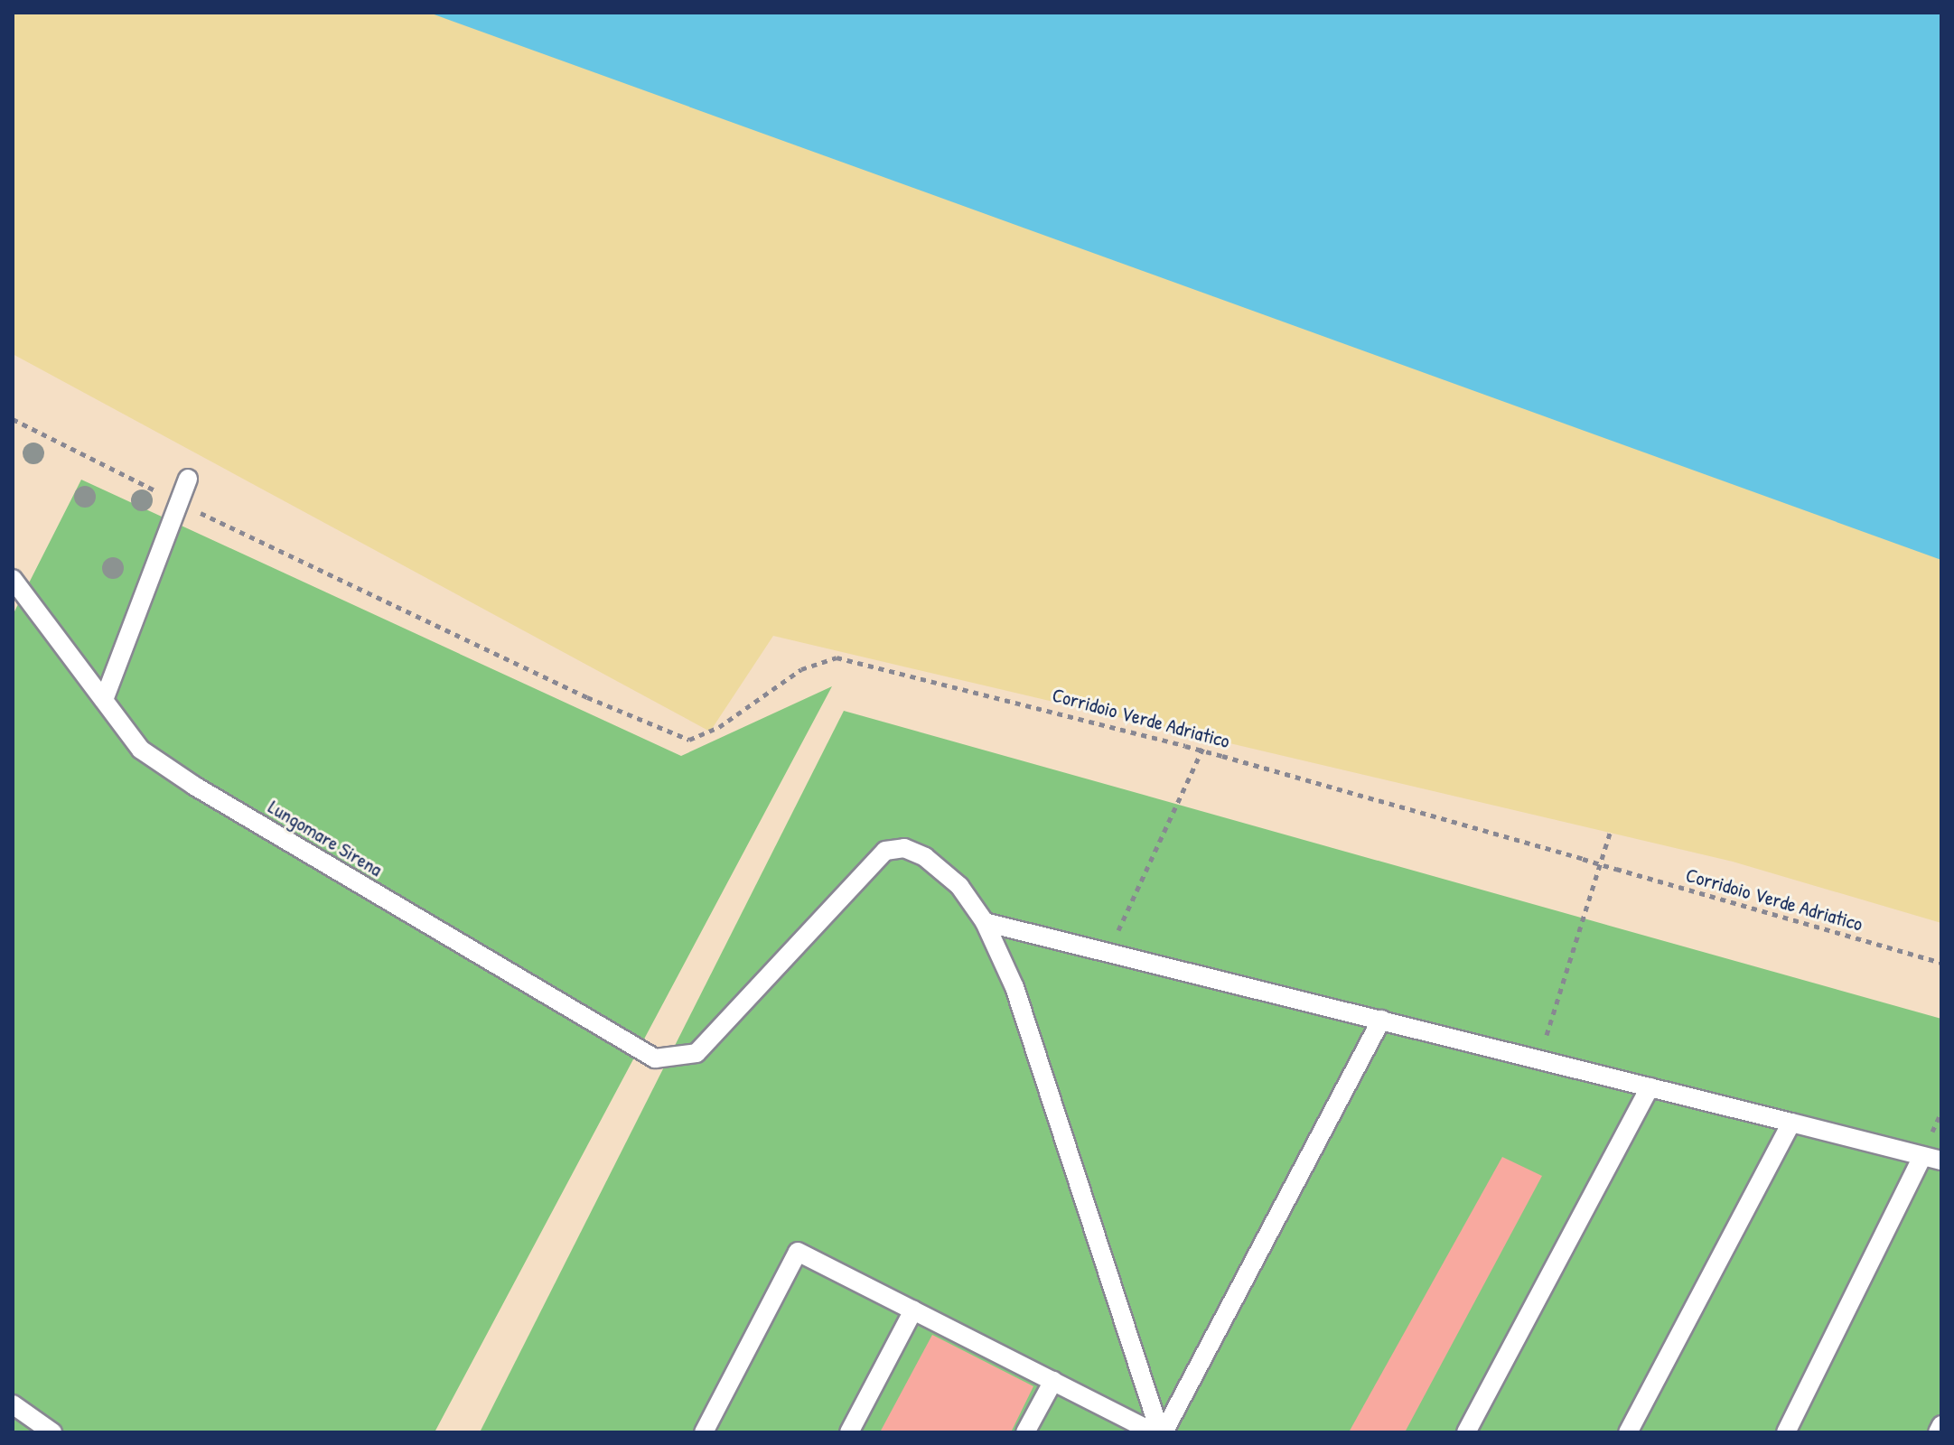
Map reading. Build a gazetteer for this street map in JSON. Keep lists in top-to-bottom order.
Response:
{
  "streets": {
    "lane": ["Lungomare Sirena"],
    "path": ["Corridoio Verde Adriatico"]
  }
}
